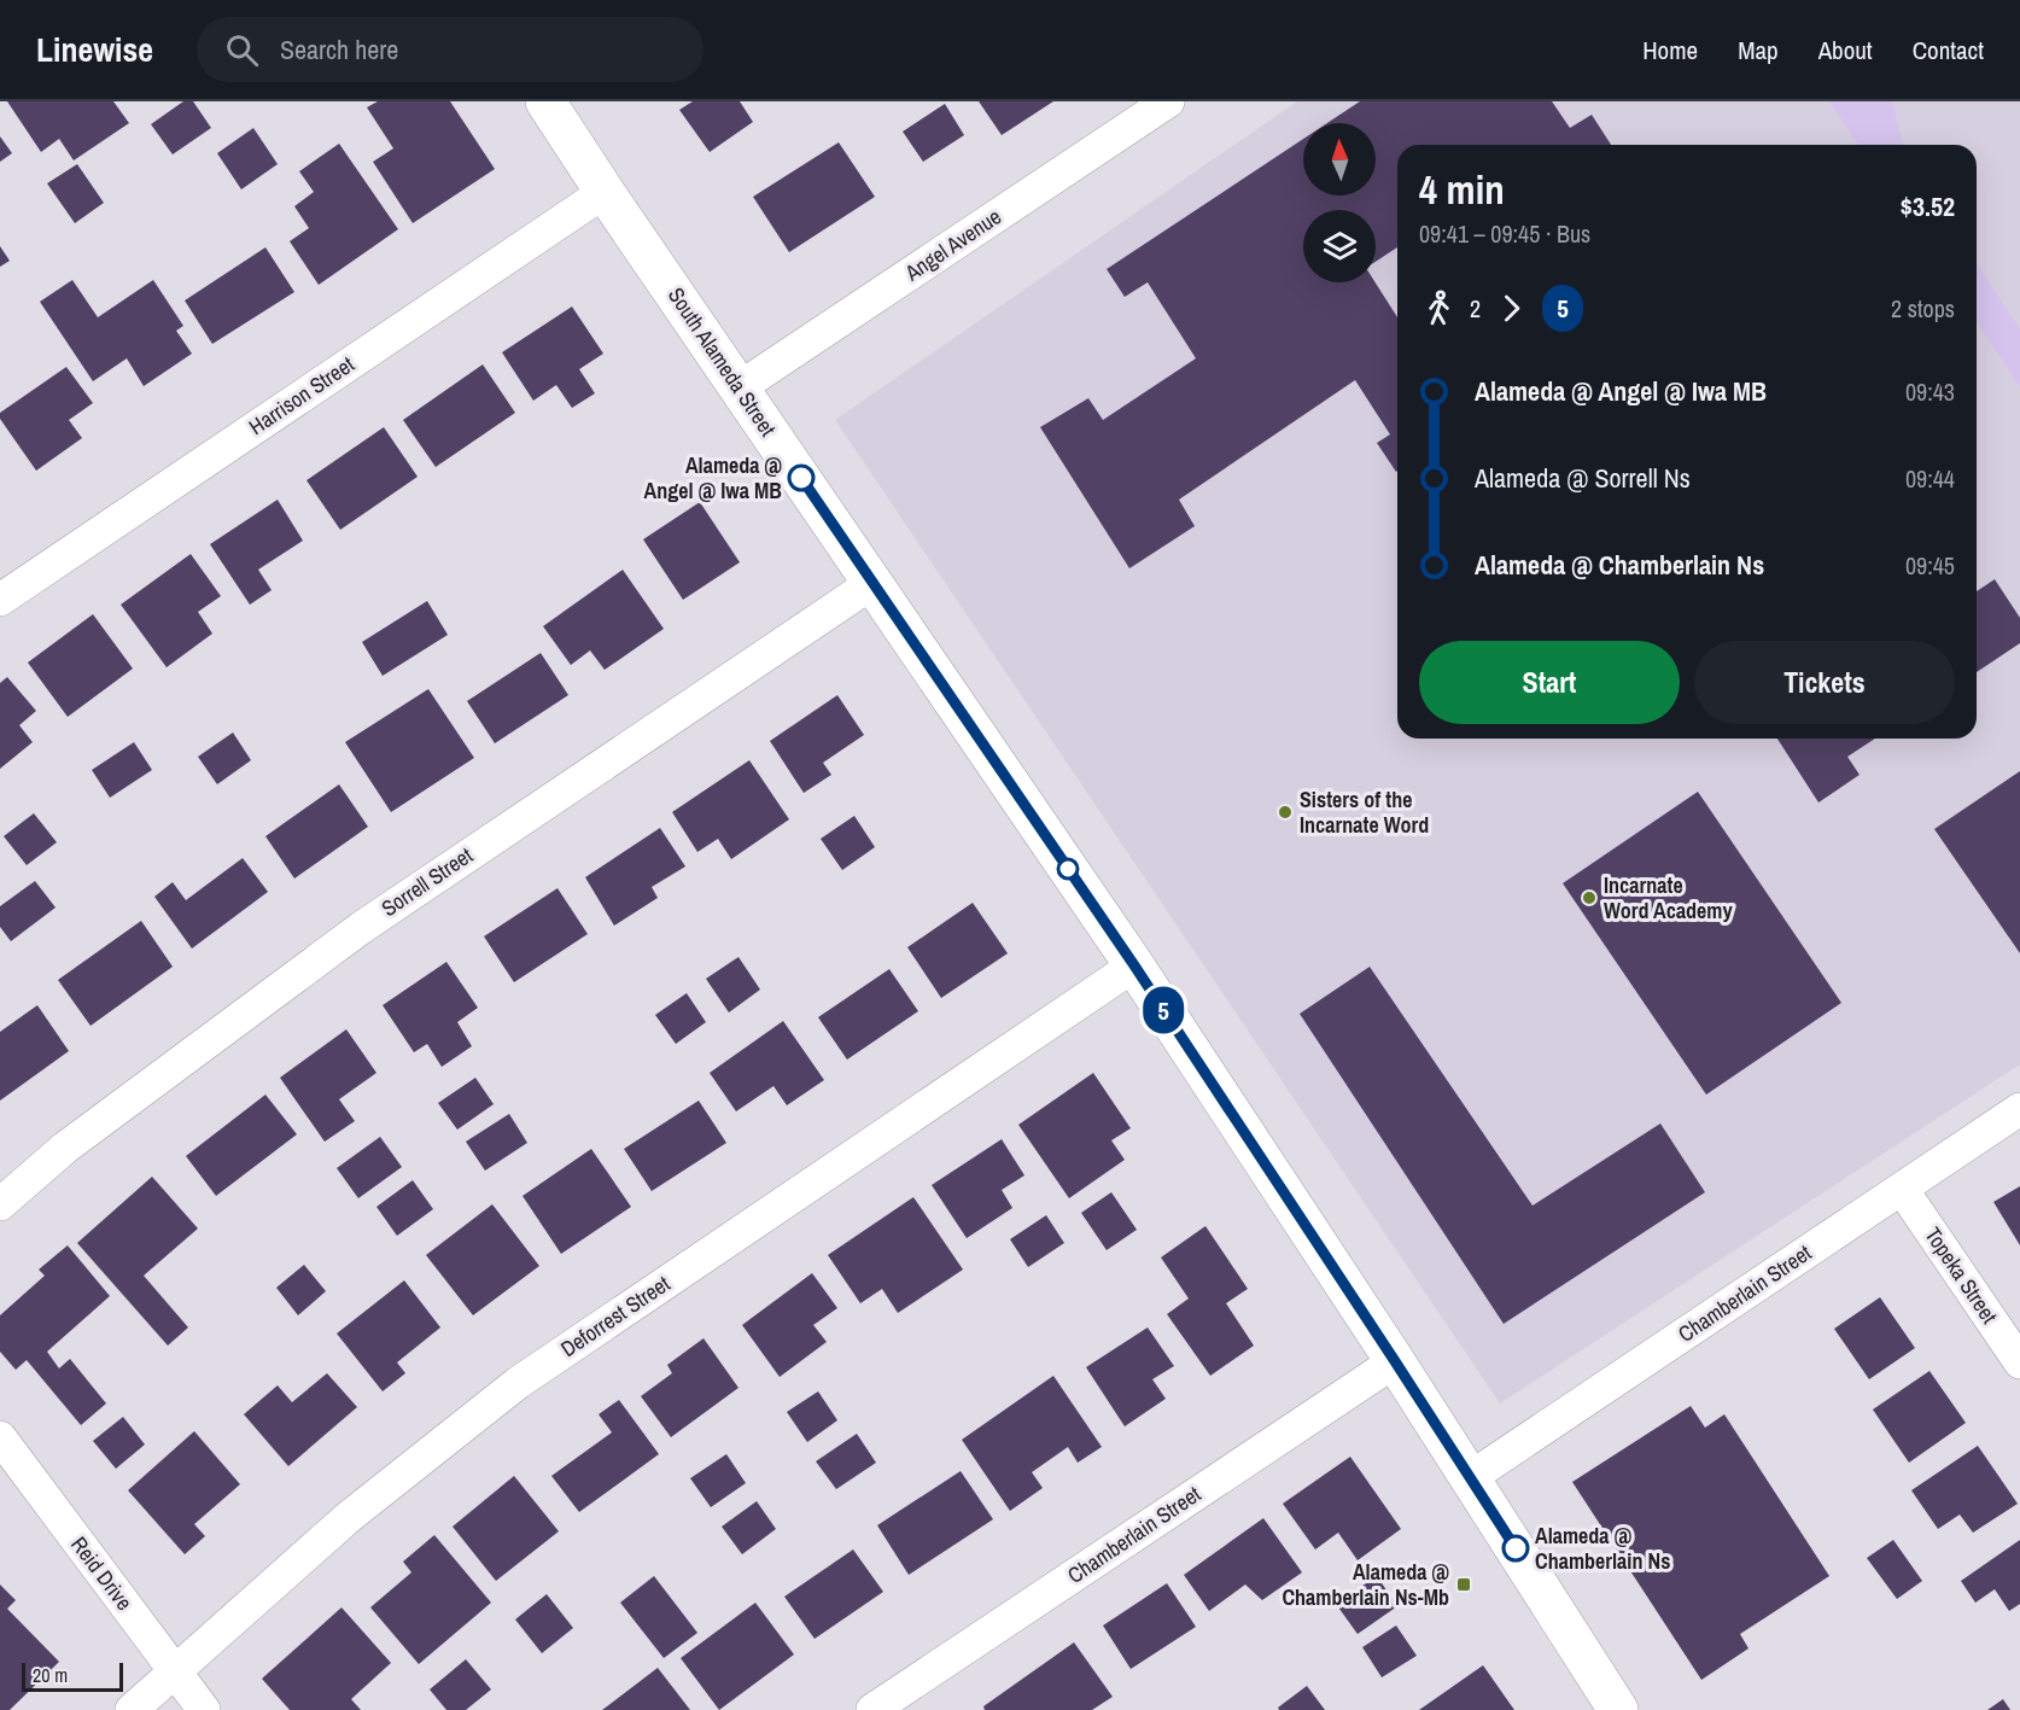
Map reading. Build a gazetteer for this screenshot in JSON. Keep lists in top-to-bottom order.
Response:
{
  "streets": {
    "main road": ["South Alameda Street"],
    "street": [
      "Angel Avenue",
      "Harrison Street",
      "Sorrell Street",
      "Topeka Street",
      "Chamberlain Street",
      "Deforrest Street",
      "Reid Drive"
    ]
  },
  "crossings": [
    ["Angel Avenue", "South Alameda Street"],
    ["South Alameda Street", "Harrison Street"],
    ["South Alameda Street", "Sorrell Street"],
    ["South Alameda Street", "Chamberlain Street"],
    ["South Alameda Street", "Deforrest Street"],
    ["Topeka Street", "Chamberlain Street"],
    ["Deforrest Street", "Reid Drive"]
  ],
  "places": {
    "other": [
      "Alameda @ Angel @ Iwa MB",
      "Sisters of the Incarnate Word",
      "Incarnate Word Academy",
      "Alameda @ Chamberlain Ns"
    ],
    "transit": ["Alameda @ Chamberlain Ns-Mb"]
  },
  "lines": ["bus line 5"],
  "scale_bar": "20 m",
  "north": "top",
  "page": {
    "header": "Linewise",
    "search": "Search here",
    "nav": [
      "Home",
      "Map",
      "About",
      "Contact"
    ],
    "on_map": "5",
    "heading": ["4 min", "09:41 – 09:45 · Bus", "$3.52"],
    "legs": ["2", "5", "2 stops"],
    "list": [
      {
        "name": "Alameda @ Angel @ Iwa MB",
        "value": "09:43"
      },
      {
        "name": "Alameda @ Sorrell Ns",
        "value": "09:44"
      },
      {
        "name": "Alameda @ Chamberlain Ns",
        "value": "09:45"
      }
    ],
    "buttons": ["Start", "Tickets"],
    "scale": "20 m"
  }
}
